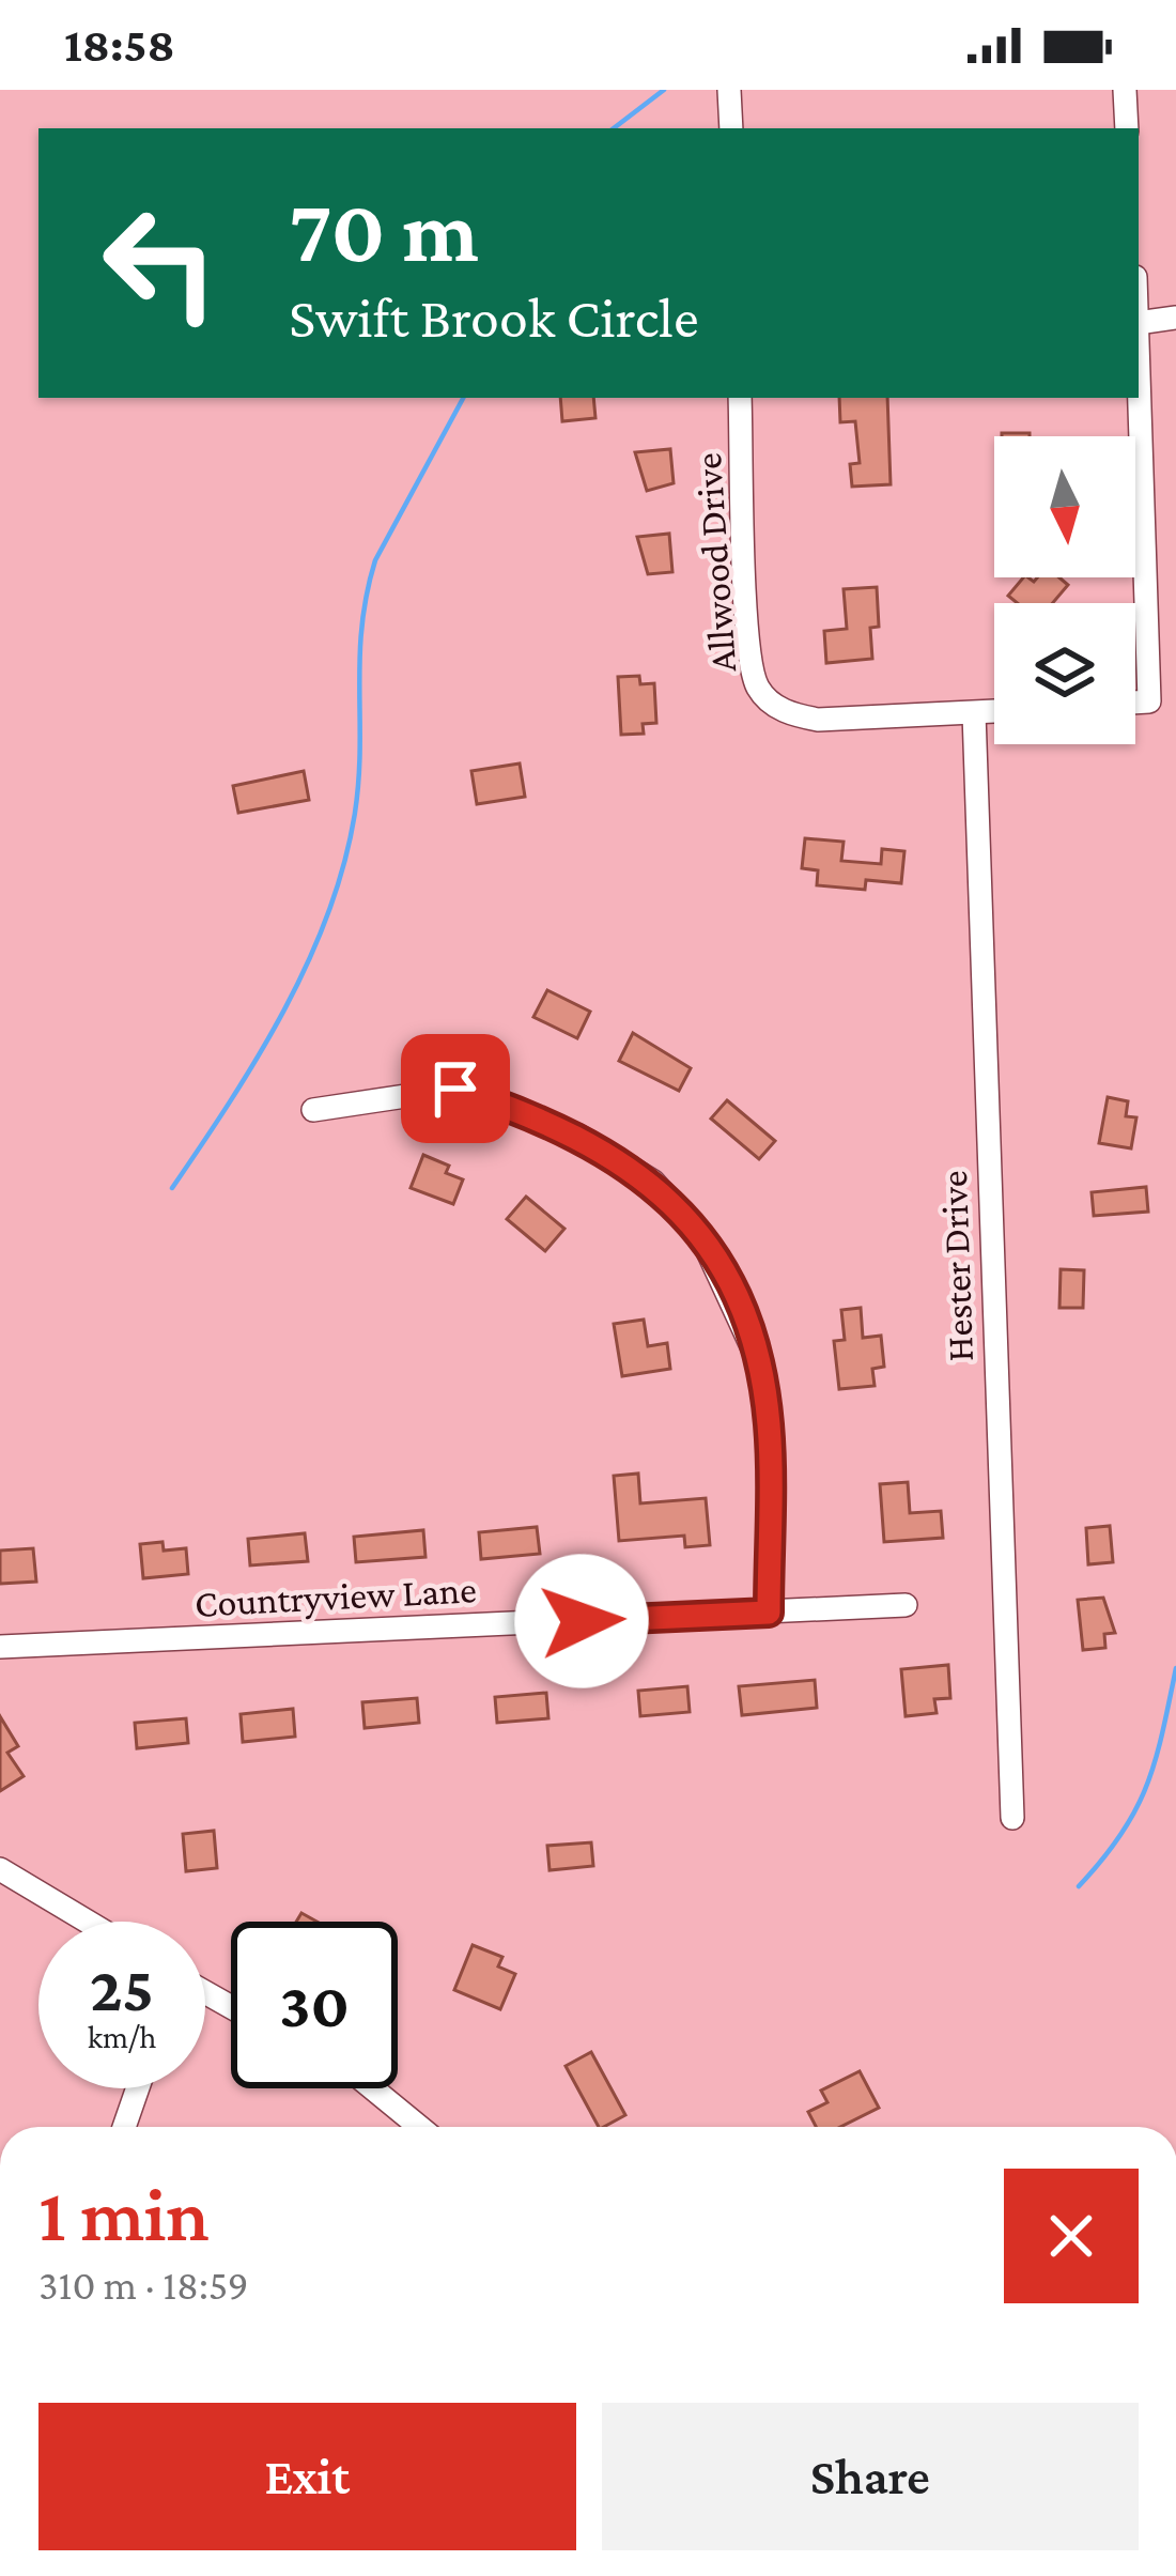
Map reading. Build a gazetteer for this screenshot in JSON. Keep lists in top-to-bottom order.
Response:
{
  "streets": {
    "street": ["Allwood Drive", "Hester Drive", "Countryview Lane"]
  },
  "crossings": [
    ["Allwood Drive", "Hester Drive"]
  ],
  "north": "bottom",
  "page": {
    "status": "18:58",
    "turn": ["70 m", "Swift Brook Circle"],
    "speed": "25 km/h",
    "limit": "30",
    "heading": ["1 min", "310 m · 18:59"],
    "buttons": ["Exit", "Share"]
  }
}
